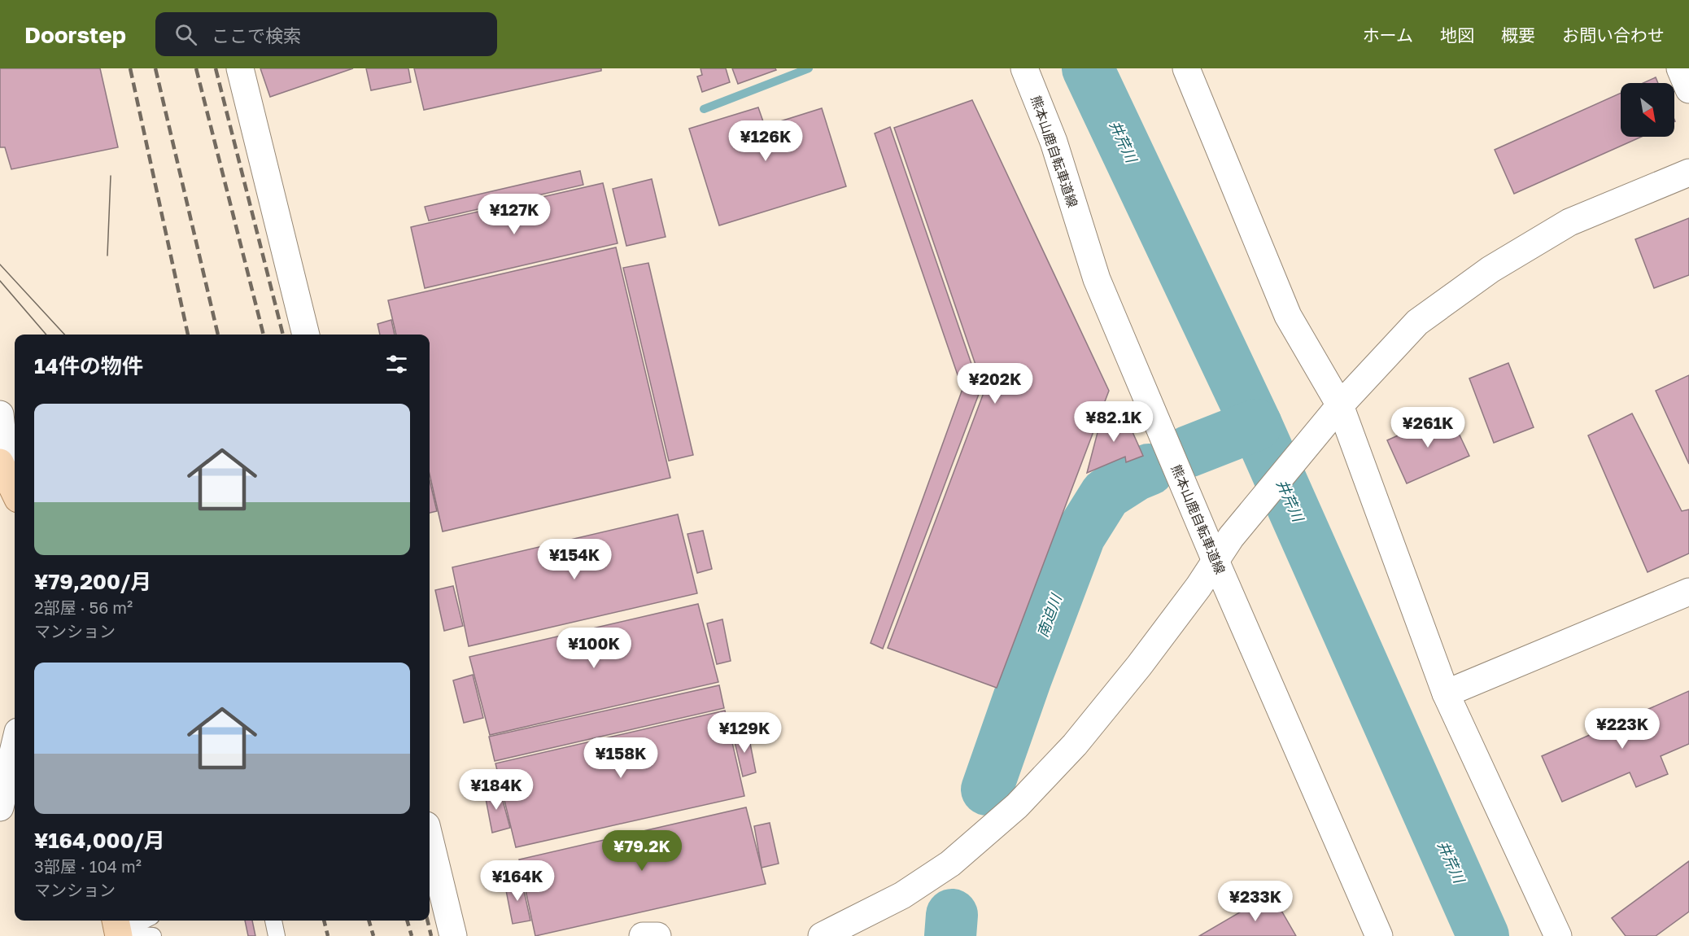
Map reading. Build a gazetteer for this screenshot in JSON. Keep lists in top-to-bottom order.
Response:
{
  "streets": {
    "street": ["熊本山鹿自転車道線"]
  },
  "water": ["井芹川", "南迫川"],
  "north": "bottom right",
  "page": {
    "header": "Doorstep",
    "search": "ここで検索",
    "nav": [
      "ホーム",
      "地図",
      "概要",
      "お問い合わせ"
    ],
    "price": [
      "¥126K",
      "¥127K",
      "¥202K",
      "¥82.1K",
      "¥261K",
      "¥154K",
      "¥100K",
      "¥223K",
      "¥129K",
      "¥158K",
      "¥184K",
      "¥79.2K",
      "¥164K",
      "¥233K"
    ],
    "heading": "14件の物件",
    "list": [
      {
        "name": "¥79,200/月",
        "note": "2部屋 · 56 m² · マンション"
      },
      {
        "name": "¥164,000/月",
        "note": "3部屋 · 104 m² · マンション"
      }
    ]
  }
}
